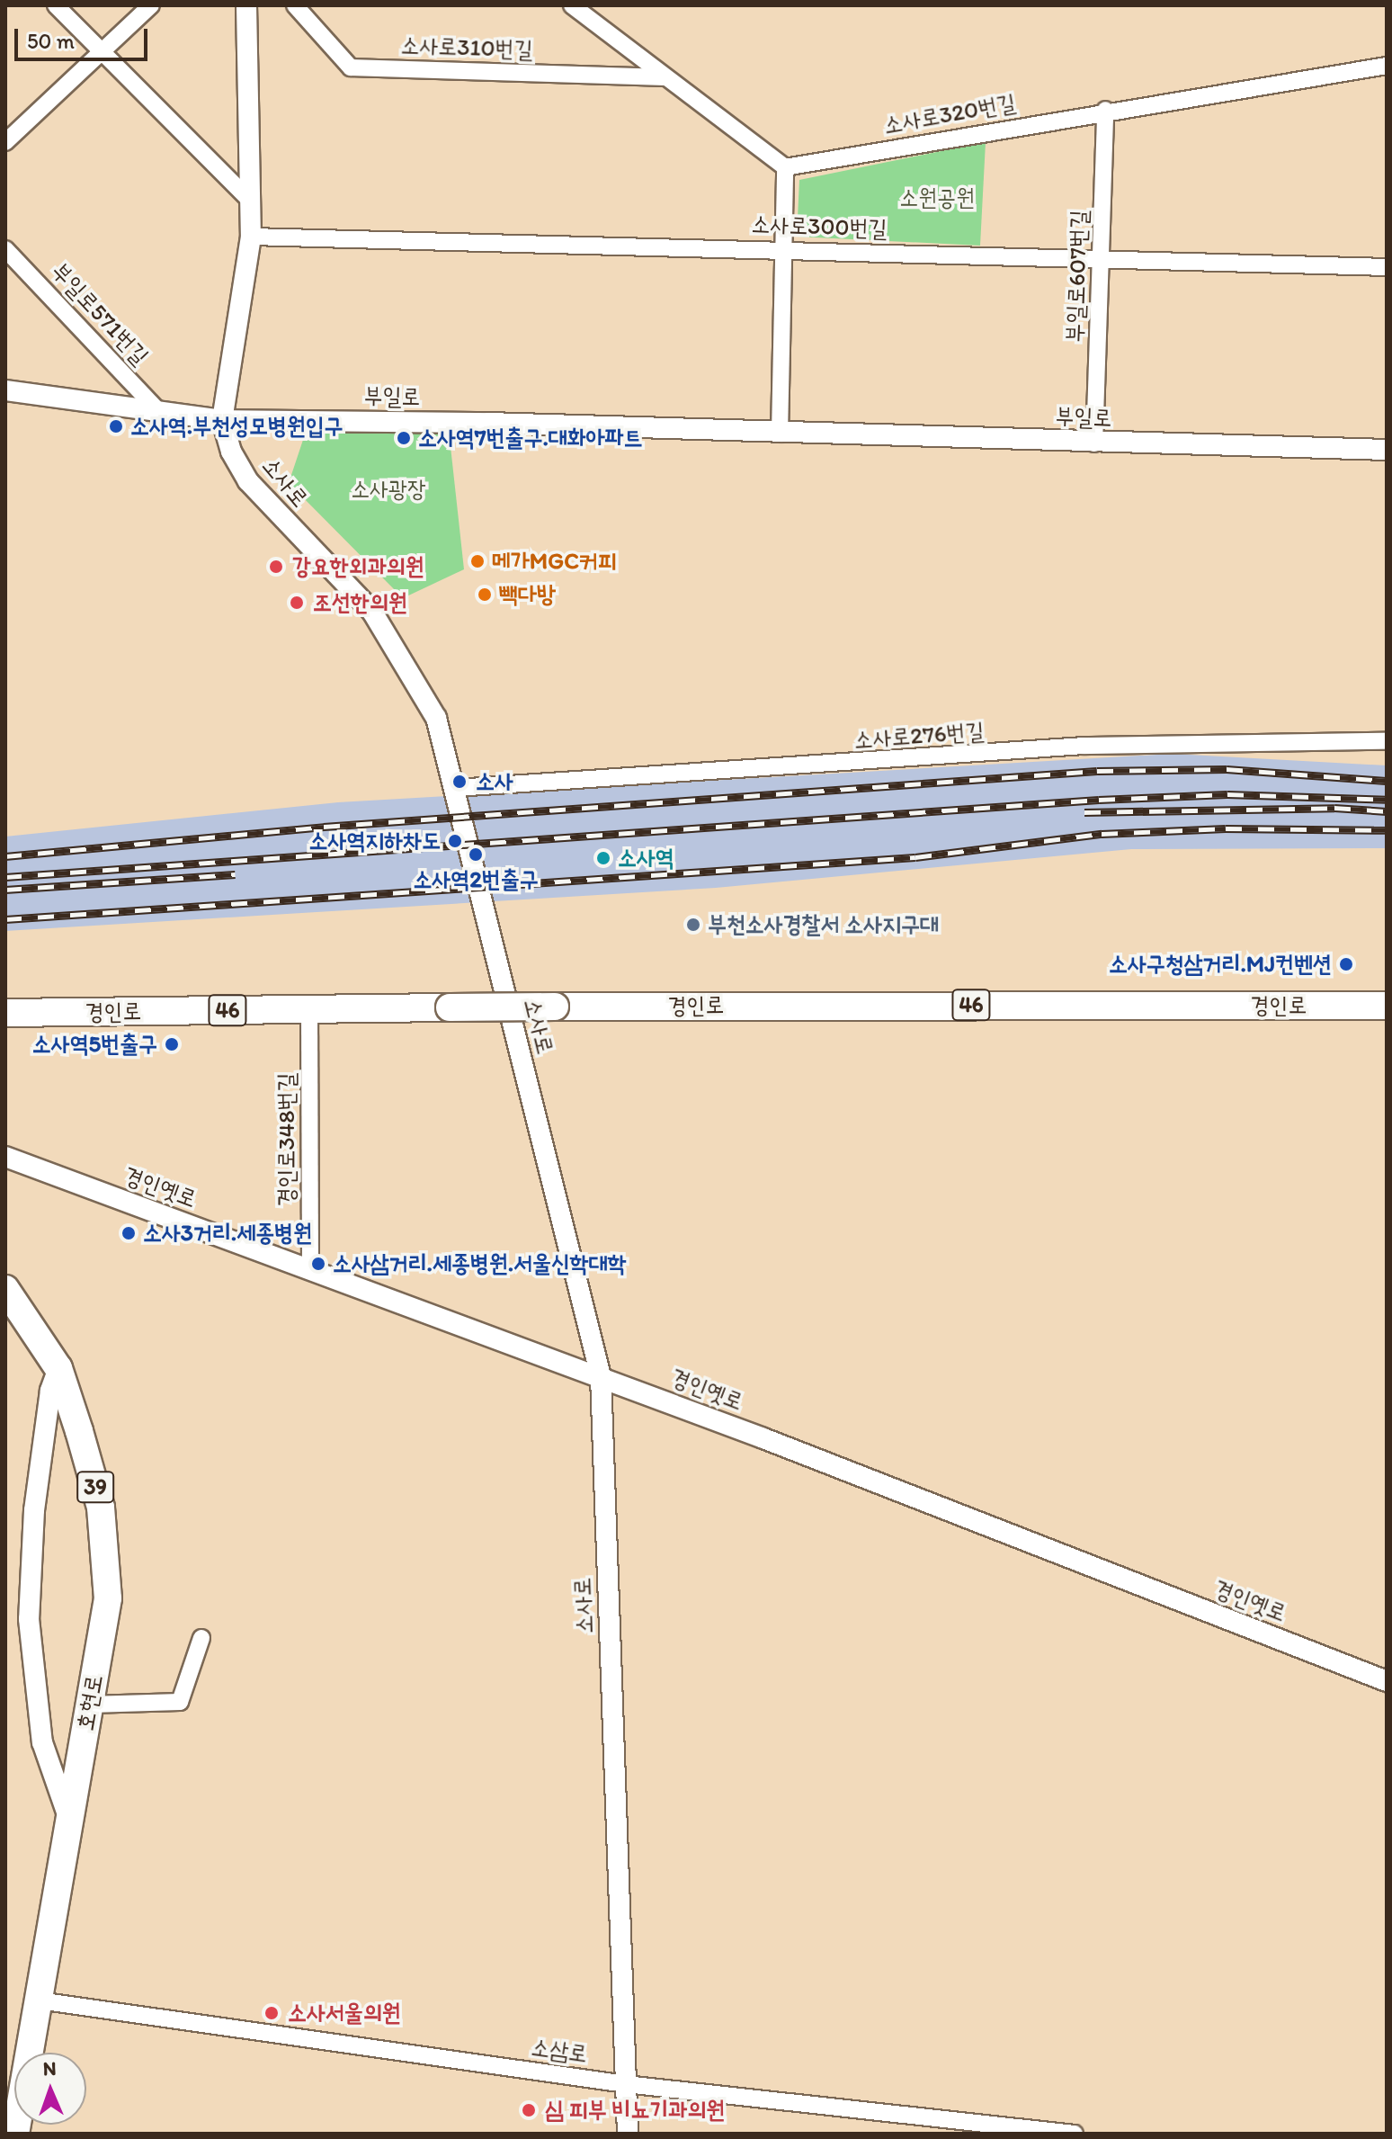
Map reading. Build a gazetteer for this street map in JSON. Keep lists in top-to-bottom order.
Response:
{
  "streets": {
    "main road": [
      "46",
      "경인로",
      "39",
      "호현로"
    ],
    "street": [
      "소사로310번길",
      "소사로320번길",
      "소사로300번길",
      "부일로607번길",
      "부일로571번길",
      "부일로",
      "소사로",
      "소사로276번길",
      "경인로348번길",
      "경인옛로",
      "소삼로"
    ]
  },
  "crossings": [
    ["소사로320번길", "부일로607번길"],
    ["소사로300번길", "부일로607번길"],
    ["소사로300번길", "소사로"],
    ["부일로607번길", "부일로"],
    ["부일로571번길", "부일로"],
    ["부일로", "소사로"],
    ["소사로", "소사로276번길"],
    ["소사로", "경인옛로"],
    ["소사로", "소삼로"],
    ["경인로", "경인로348번길"],
    ["경인로348번길", "경인옛로"],
    ["호현로", "소삼로"]
  ],
  "parks": ["소원공원", "소사광장"],
  "places": [
    "소사역.부천성모병원입구",
    "소사역7번출구.대화아파트",
    "메가MGC커피",
    "강요한외과의원",
    "빽다방",
    "조선한의원",
    "소사",
    "소사역지하차도",
    "소사역2번출구",
    "소사역",
    "부천소사경찰서 소사지구대",
    "소사구청삼거리.MJ컨벤션",
    "소사역5번출구",
    "소사3거리.세종병원",
    "소사삼거리.세종병원.서울신학대학",
    "소사서울의원",
    "심 피부 비뇨기과의원"
  ],
  "scale_bar": "50 m",
  "north": "top"
}
